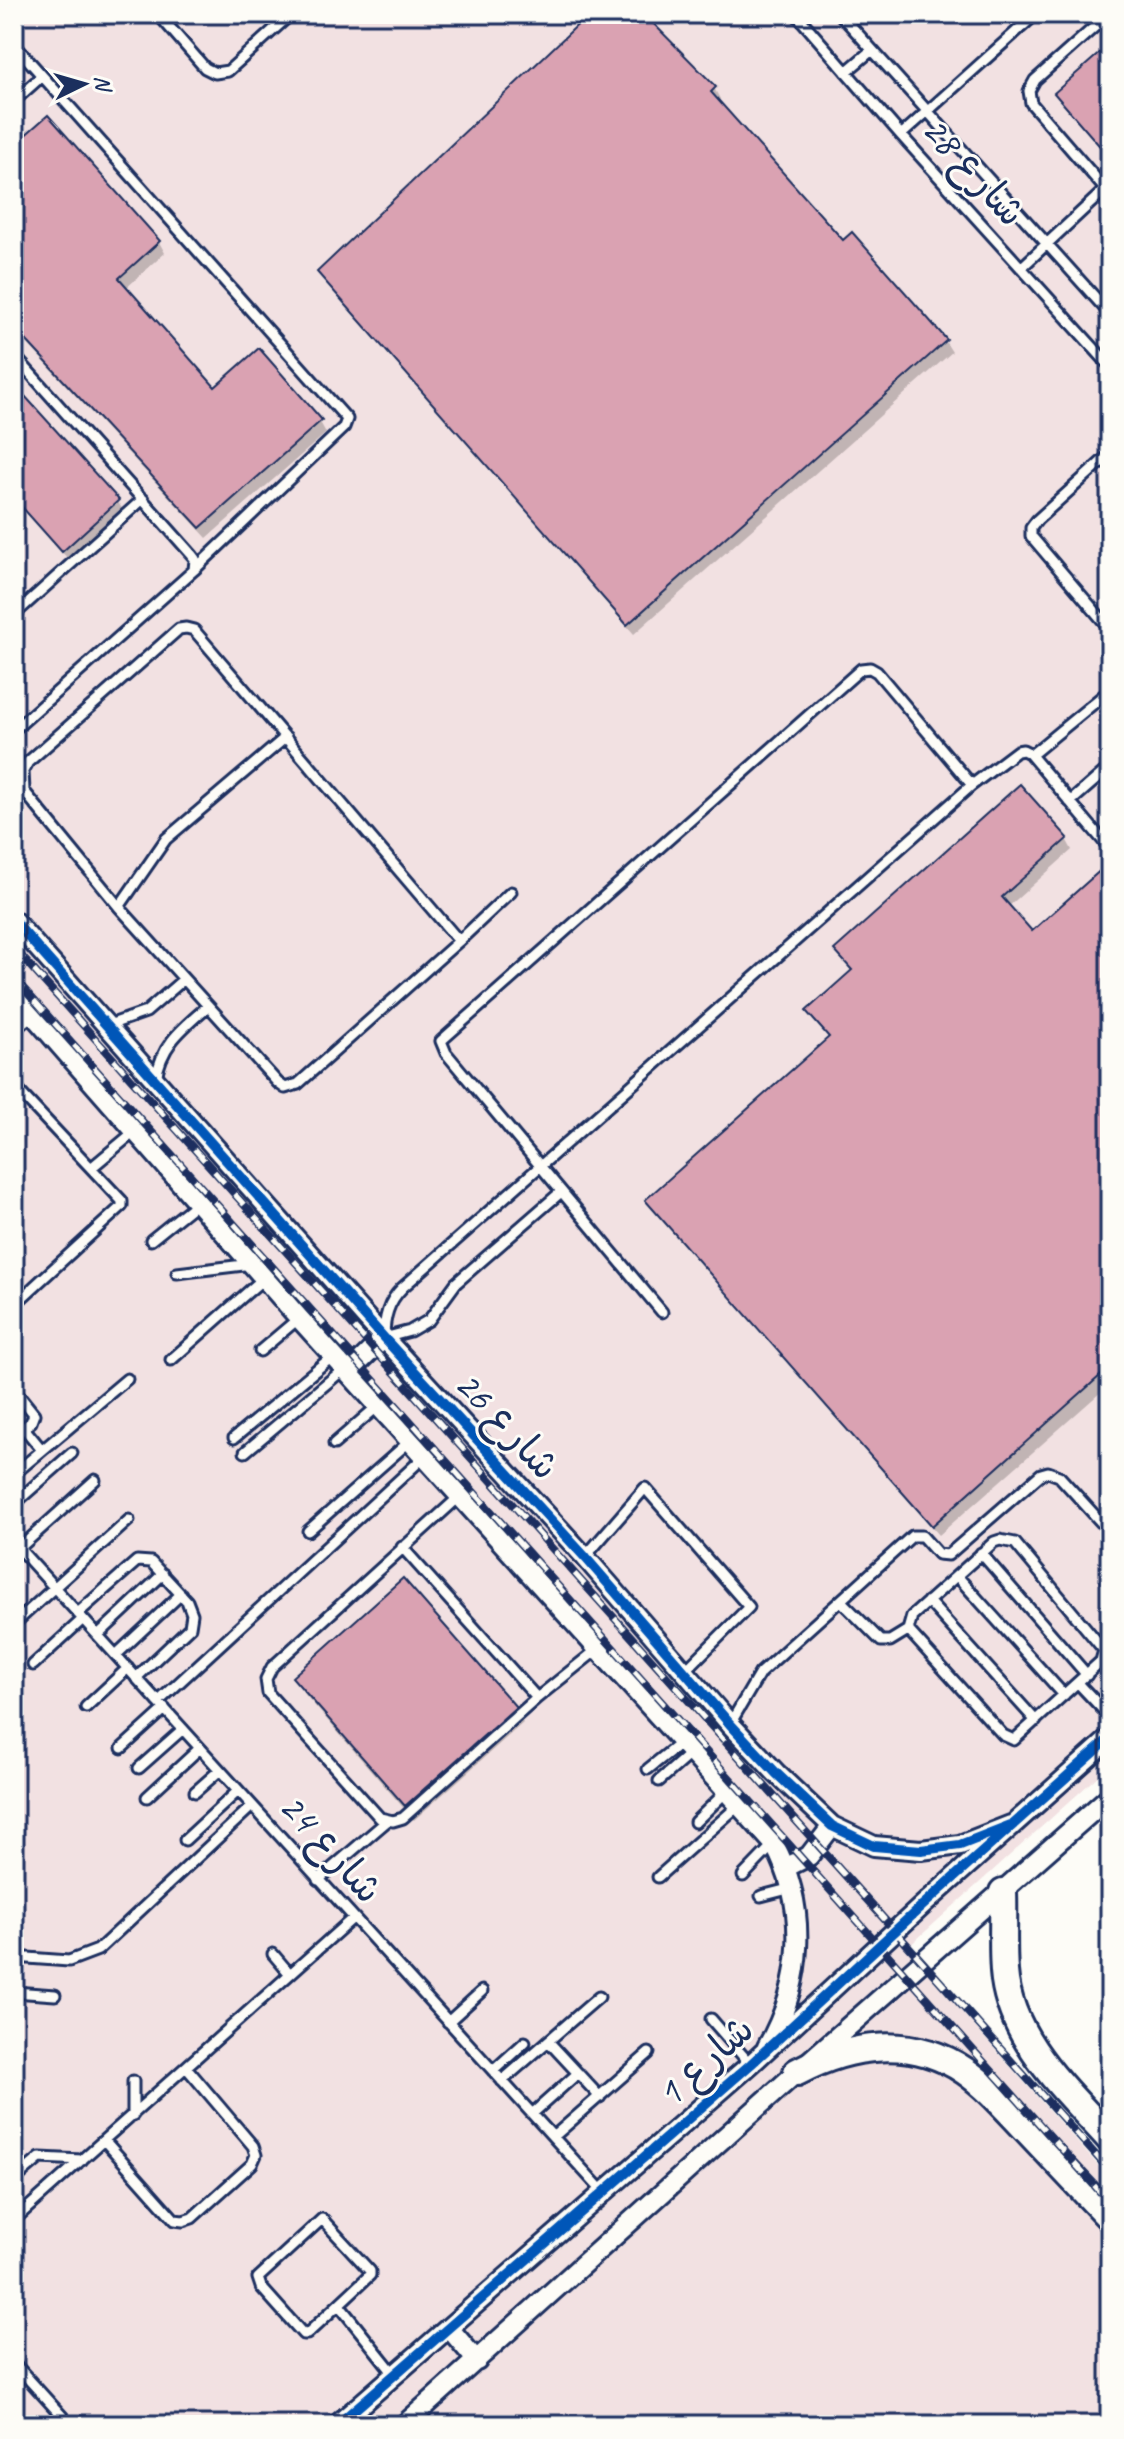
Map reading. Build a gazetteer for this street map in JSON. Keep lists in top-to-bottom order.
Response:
{
  "streets": {
    "street": ["شارع 26", "شارع 1"],
    "lane": ["شارع 28", "شارع 24"]
  },
  "crossings": [
    ["شارع 26", "شارع 1"],
    ["شارع 24", "شارع 1"]
  ],
  "north": "right"
}
